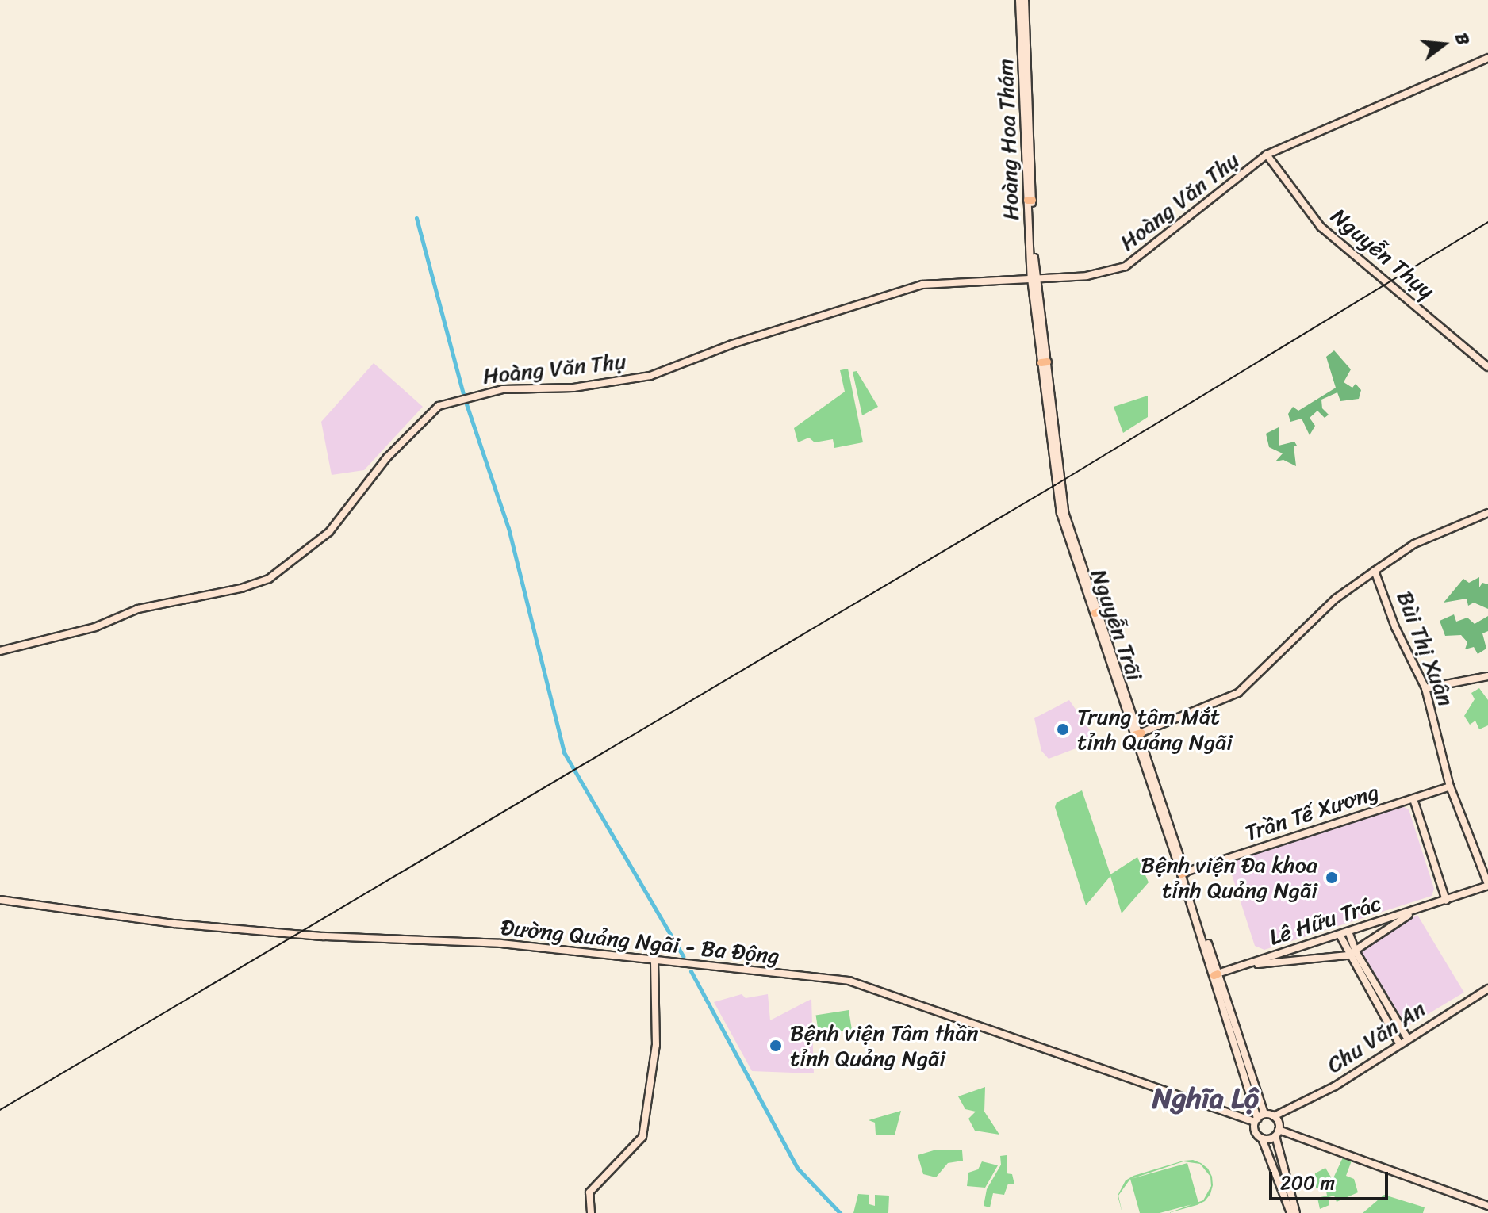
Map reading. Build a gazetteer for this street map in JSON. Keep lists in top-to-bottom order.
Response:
{
  "streets": {
    "main road": [
      "Hoàng Hoa Thám",
      "Hoàng Văn Thụ",
      "Nguyễn Thụy",
      "Nguyễn Trãi",
      "Bùi Thị Xuân",
      "Trần Tế Xương",
      "Lê Hữu Trác",
      "Đường Quảng Ngãi - Ba Động",
      "Chu Văn An"
    ]
  },
  "crossings": [
    ["Hoàng Hoa Thám", "Hoàng Văn Thụ"],
    ["Hoàng Hoa Thám", "Nguyễn Trãi"],
    ["Hoàng Văn Thụ", "Nguyễn Thụy"],
    ["Hoàng Văn Thụ", "Nguyễn Trãi"],
    ["Nguyễn Trãi", "Trần Tế Xương"],
    ["Nguyễn Trãi", "Lê Hữu Trác"],
    ["Nguyễn Trãi", "Đường Quảng Ngãi - Ba Động"],
    ["Nguyễn Trãi", "Chu Văn An"],
    ["Bùi Thị Xuân", "Trần Tế Xương"],
    ["Bùi Thị Xuân", "Lê Hữu Trác"],
    ["Đường Quảng Ngãi - Ba Động", "Chu Văn An"]
  ],
  "districts": ["Nghĩa Lộ"],
  "places": ["Trung tâm Mắt tỉnh Quảng Ngãi", "Bệnh viện Đa khoa tỉnh Quảng Ngãi", "Bệnh viện Tâm thần tỉnh Quảng Ngãi"],
  "scale_bar": "200 m",
  "north": "right"
}
